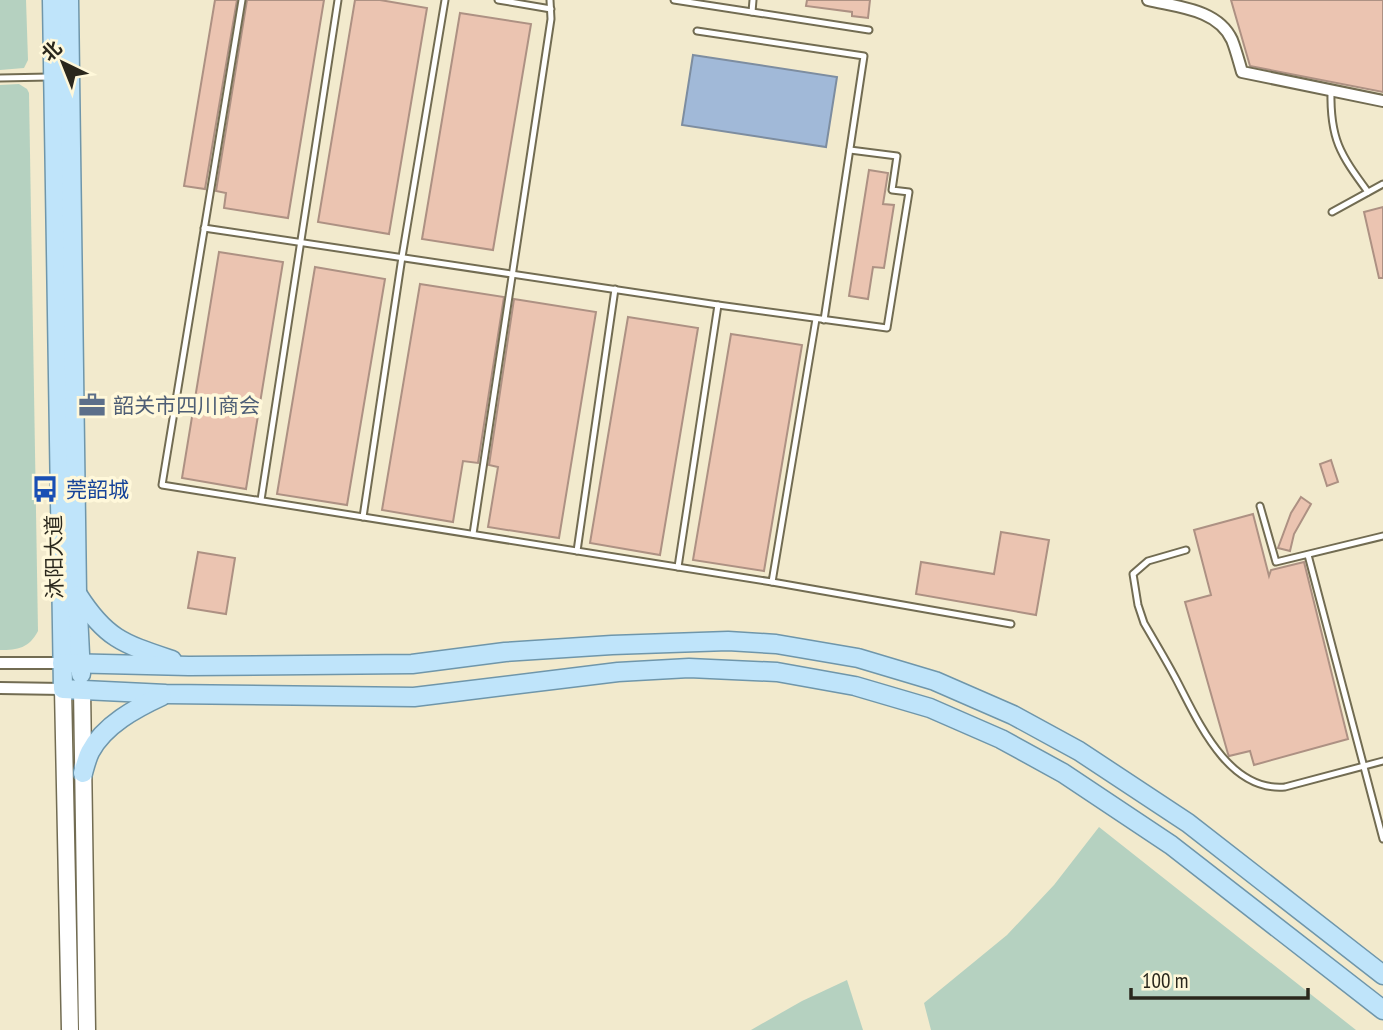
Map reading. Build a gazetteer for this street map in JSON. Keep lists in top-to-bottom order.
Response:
{
  "streets": {
    "main road": ["沐阳大道"]
  },
  "places": {
    "office": ["韶关市四川商会"],
    "bus stop": ["莞韶城"]
  },
  "scale_bar": "100 m",
  "north": "top left"
}
